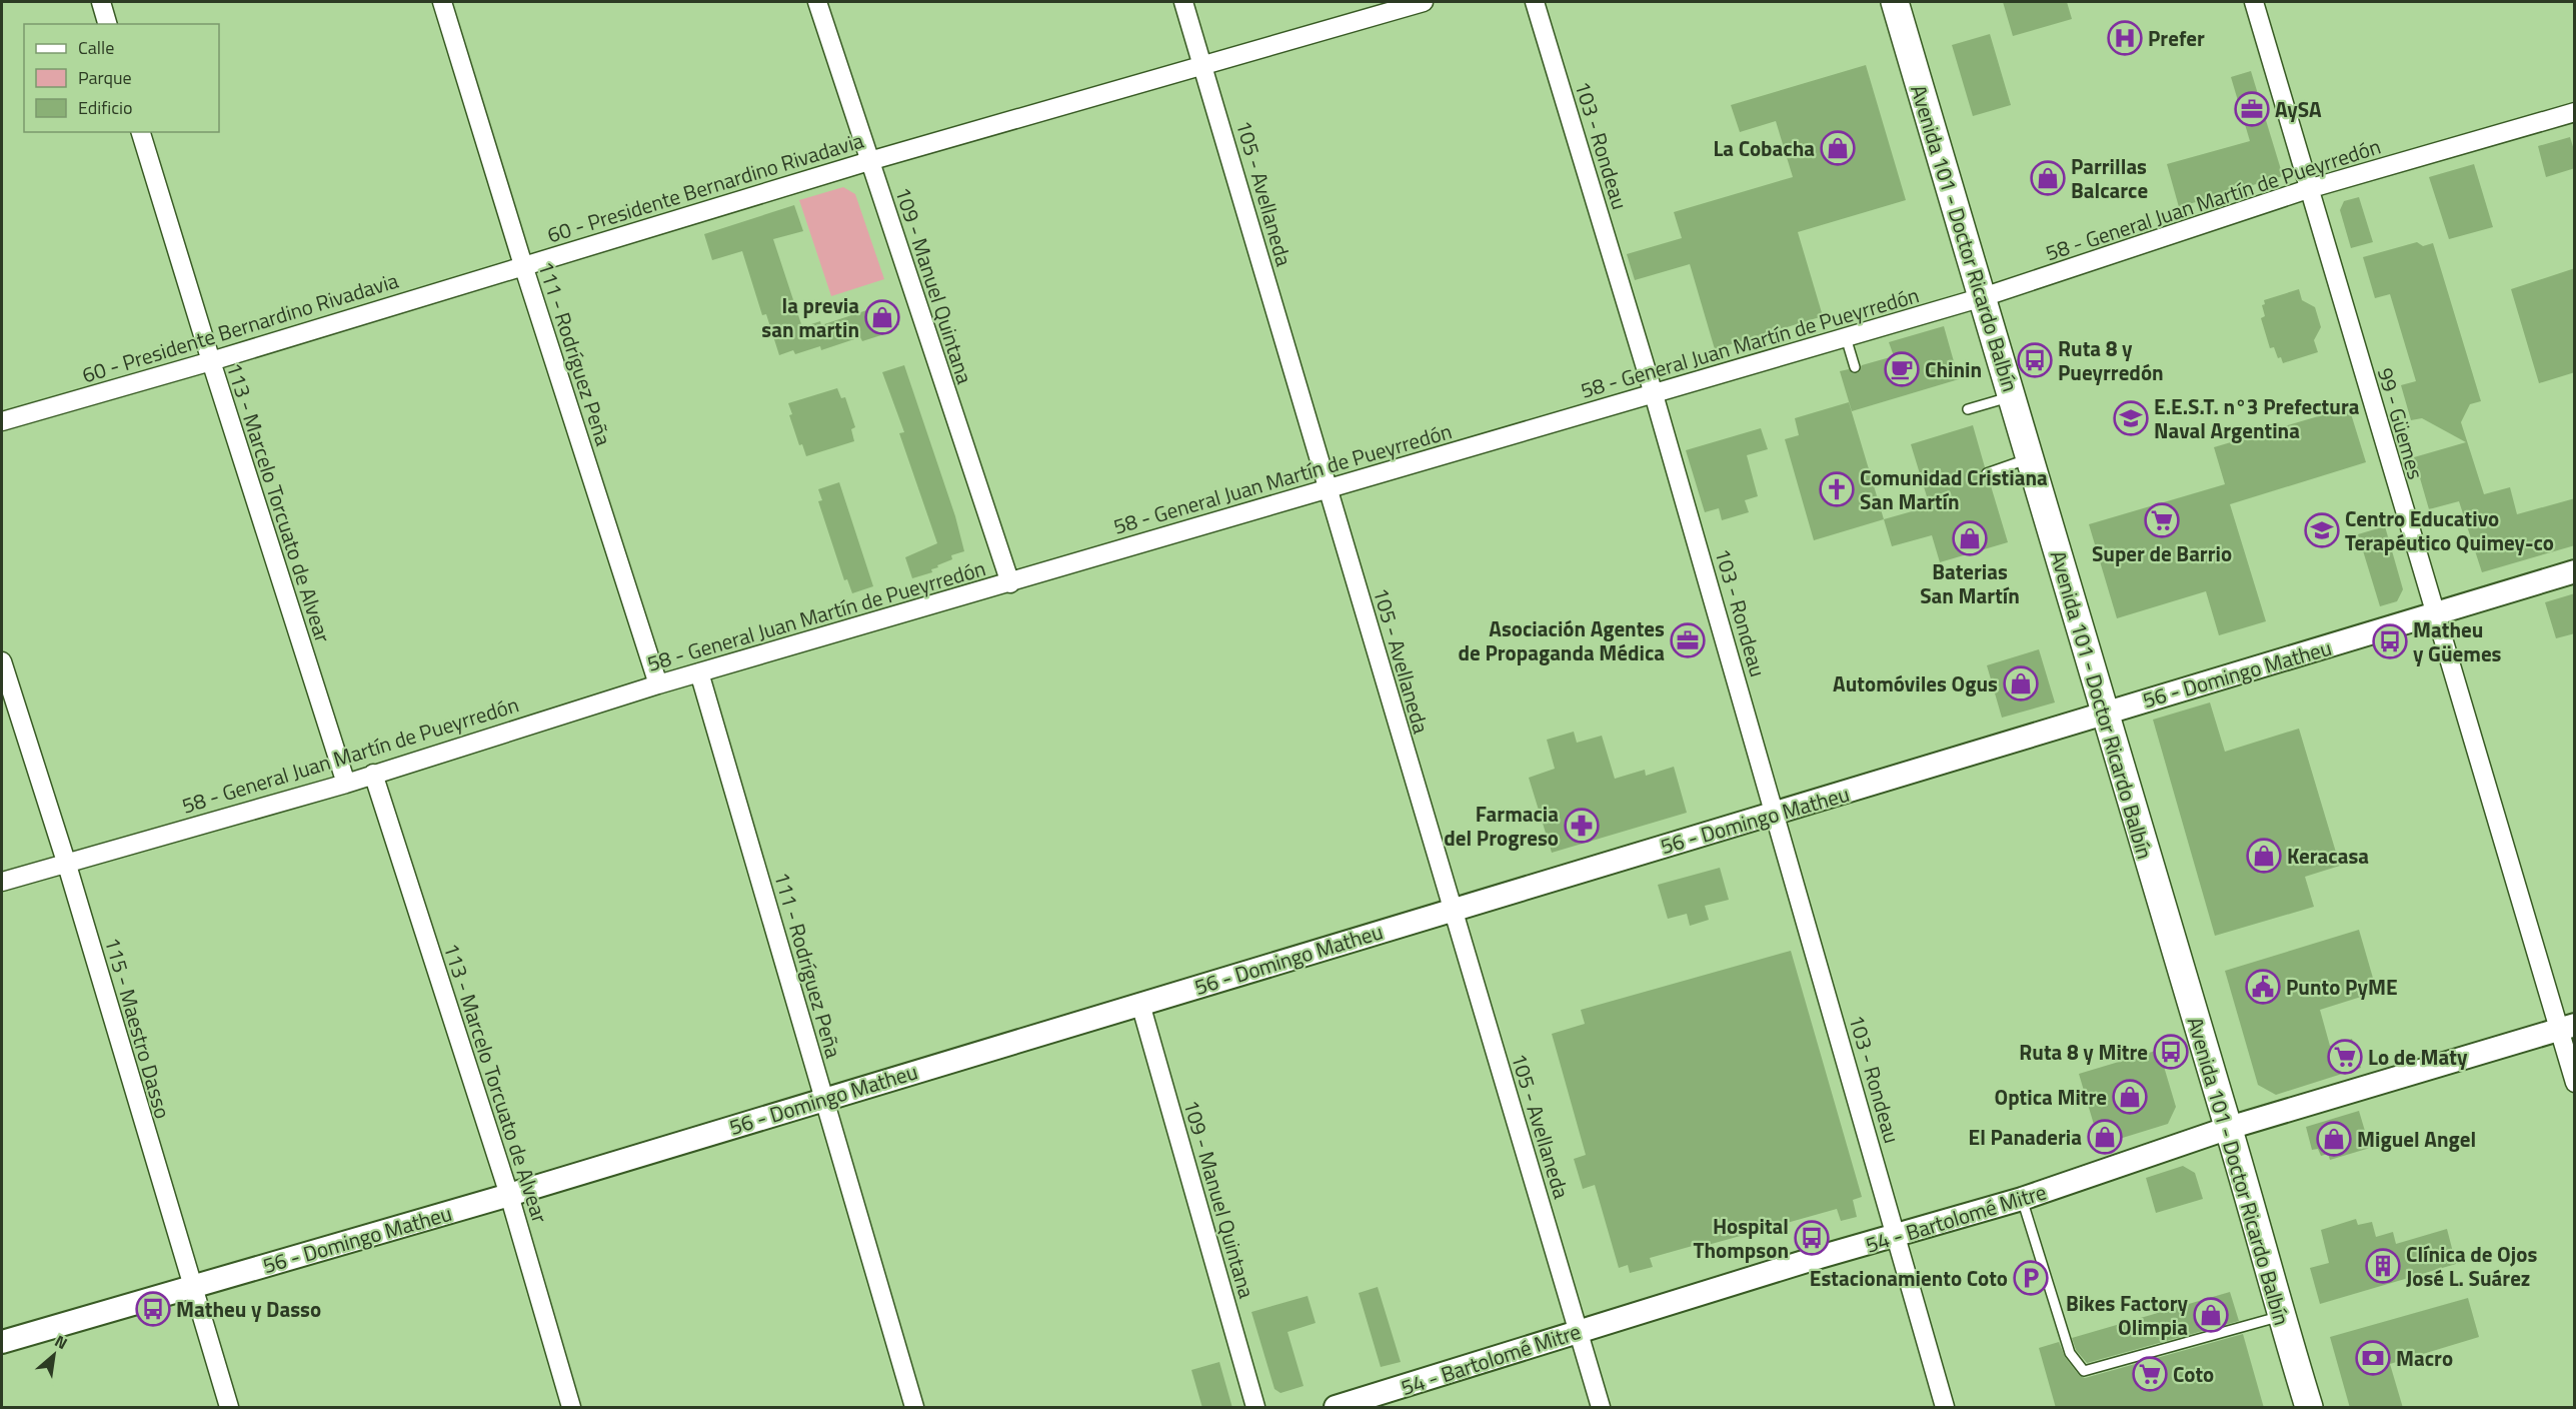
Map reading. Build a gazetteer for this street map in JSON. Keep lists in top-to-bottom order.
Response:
{
  "streets": {
    "main road": ["Avenida 101 - Doctor Ricardo Balbín"],
    "street": [
      "103 - Rondeau",
      "60 - Presidente Bernardino Rivadavia",
      "105 - Avellaneda",
      "58 - General Juan Martín de Pueyrredón",
      "109 - Manuel Quintana",
      "111 - Rodríguez Peña",
      "99 - Güemes",
      "113 - Marcelo Torcuato de Alvear",
      "56 - Domingo Matheu",
      "115 - Maestro Dasso",
      "54 - Bartolomé Mitre"
    ]
  },
  "crossings": [
    ["103 - Rondeau", "58 - General Juan Martín de Pueyrredón"],
    ["103 - Rondeau", "56 - Domingo Matheu"],
    ["103 - Rondeau", "54 - Bartolomé Mitre"],
    ["60 - Presidente Bernardino Rivadavia", "105 - Avellaneda"],
    ["60 - Presidente Bernardino Rivadavia", "109 - Manuel Quintana"],
    ["60 - Presidente Bernardino Rivadavia", "111 - Rodríguez Peña"],
    ["60 - Presidente Bernardino Rivadavia", "113 - Marcelo Torcuato de Alvear"],
    ["105 - Avellaneda", "58 - General Juan Martín de Pueyrredón"],
    ["105 - Avellaneda", "56 - Domingo Matheu"],
    ["105 - Avellaneda", "54 - Bartolomé Mitre"],
    ["58 - General Juan Martín de Pueyrredón", "Avenida 101 - Doctor Ricardo Balbín"],
    ["58 - General Juan Martín de Pueyrredón", "109 - Manuel Quintana"],
    ["58 - General Juan Martín de Pueyrredón", "111 - Rodríguez Peña"],
    ["58 - General Juan Martín de Pueyrredón", "99 - Güemes"],
    ["58 - General Juan Martín de Pueyrredón", "113 - Marcelo Torcuato de Alvear"],
    ["58 - General Juan Martín de Pueyrredón", "115 - Maestro Dasso"],
    ["Avenida 101 - Doctor Ricardo Balbín", "56 - Domingo Matheu"],
    ["Avenida 101 - Doctor Ricardo Balbín", "54 - Bartolomé Mitre"],
    ["109 - Manuel Quintana", "56 - Domingo Matheu"],
    ["111 - Rodríguez Peña", "56 - Domingo Matheu"],
    ["99 - Güemes", "56 - Domingo Matheu"],
    ["99 - Güemes", "54 - Bartolomé Mitre"],
    ["113 - Marcelo Torcuato de Alvear", "56 - Domingo Matheu"],
    ["56 - Domingo Matheu", "115 - Maestro Dasso"]
  ],
  "places": {
    "hospital": ["Prefer"],
    "office": ["AySA", "Asociación Agentes de Propaganda Médica"],
    "shop": [
      "La Cobacha",
      "Parrillas Balcarce",
      "la previa san martin",
      "Baterias San Martín",
      "Automóviles Ogus",
      "Keracasa",
      "Optica Mitre",
      "El Panaderia",
      "Miguel Angel",
      "Bikes Factory Olimpia"
    ],
    "bus stop": [
      "Ruta 8 y Pueyrredón",
      "Matheu y Güemes",
      "Ruta 8 y Mitre",
      "Hospital Thompson",
      "Matheu y Dasso"
    ],
    "cafe": ["Chinin"],
    "school or university": ["E.E.S.T. n°3 Prefectura Naval Argentina", "Centro Educativo Terapéutico Quimey-co"],
    "church": ["Comunidad Cristiana San Martín"],
    "supermarket": ["Super de Barrio", "Lo de Maty", "Coto"],
    "pharmacy": ["Farmacia del Progreso"],
    "public building": ["Punto PyME"],
    "building": ["Clínica de Ojos José L. Suárez"],
    "parking": ["Estacionamiento Coto"],
    "bank": ["Macro"]
  },
  "legend": ["Calle", "Parque", "Edificio"],
  "north": "top right"
}
